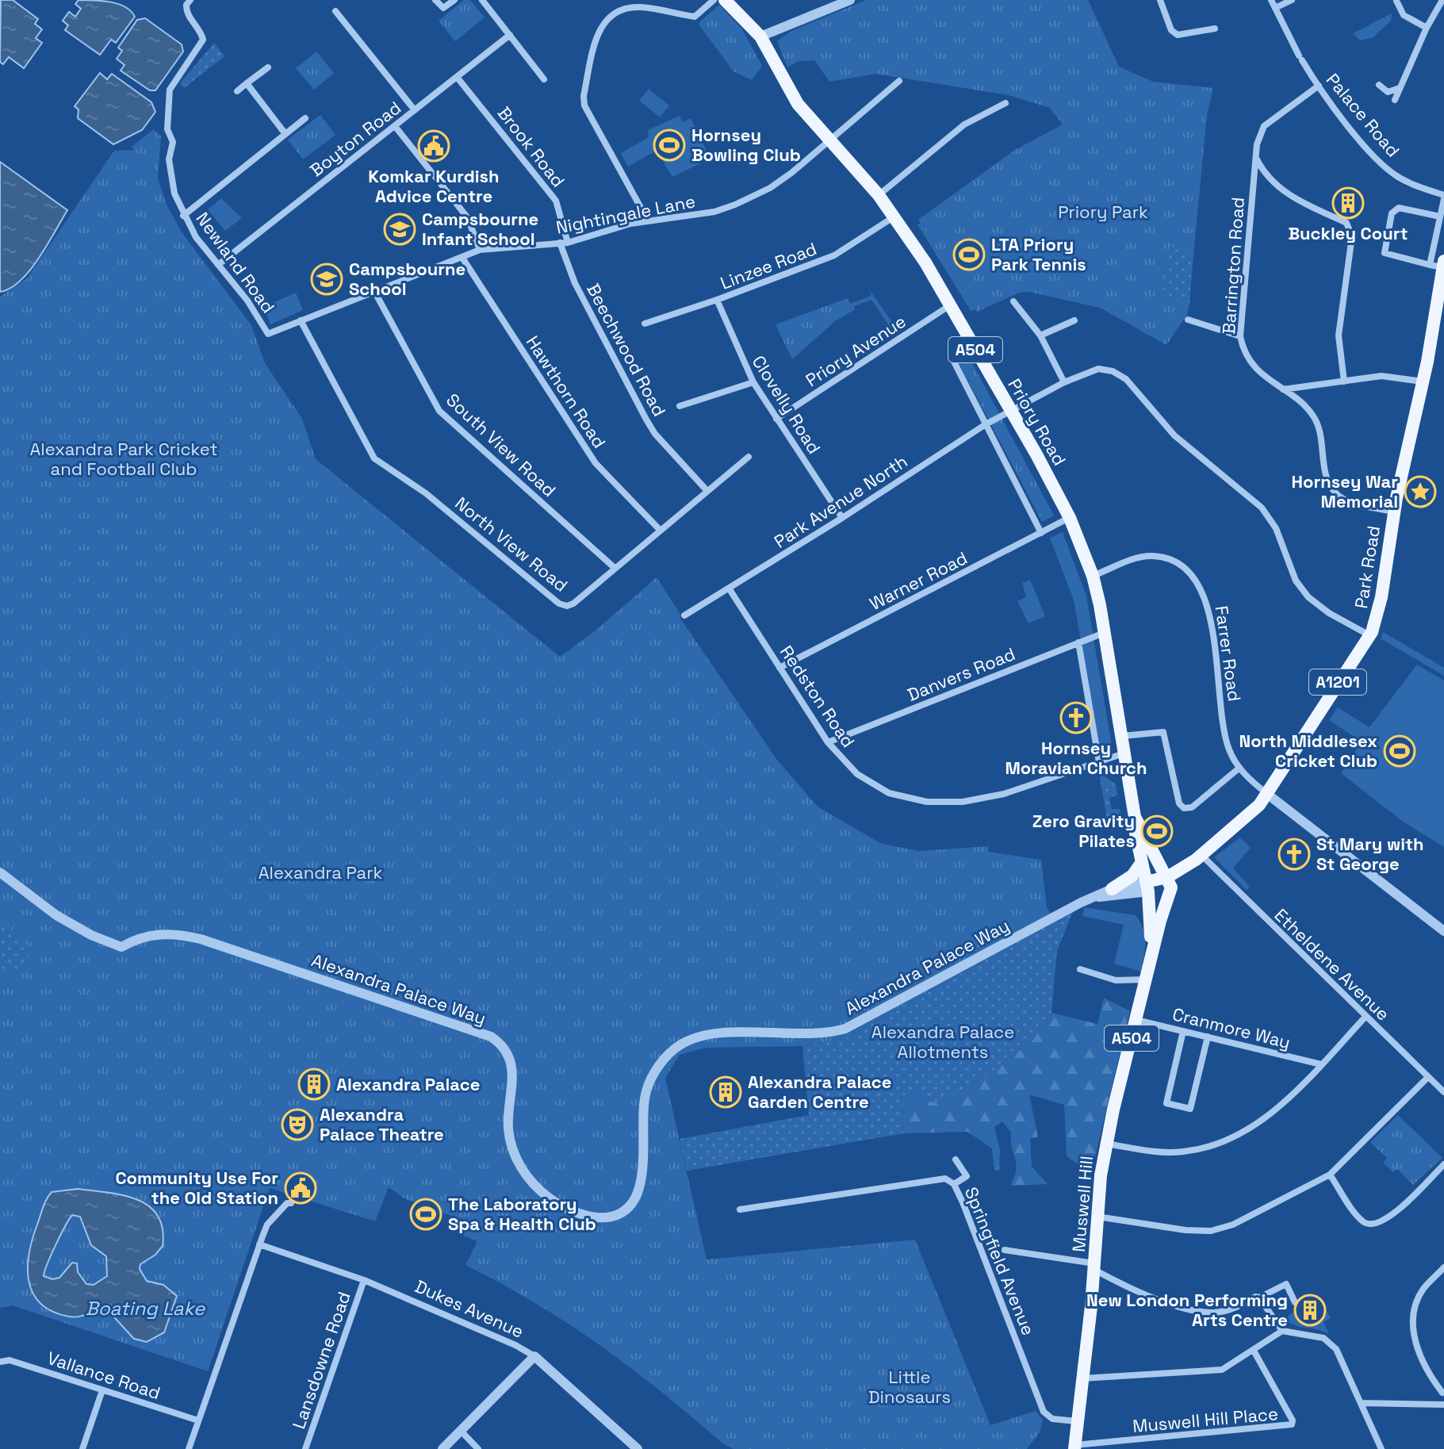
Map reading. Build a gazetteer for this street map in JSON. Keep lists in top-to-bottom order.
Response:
{
  "streets": {
    "main road": [
      "A504",
      "Priory Road",
      "Park Road",
      "A1201",
      "Muswell Hill"
    ],
    "street": [
      "Palace Road",
      "Boyton Road",
      "Brook Road",
      "Nightingale Lane",
      "Newland Road",
      "Linzee Road",
      "Barrington Road",
      "Beechwood Road",
      "Priory Avenue",
      "Hawthorn Road",
      "Clovelly Road",
      "South View Road",
      "Park Avenue North",
      "North View Road",
      "Warner Road",
      "Farrer Road",
      "Danvers Road",
      "Redston Road",
      "Etheldene Avenue",
      "Alexandra Palace Way",
      "Cranmore Way",
      "Springfield Avenue",
      "Dukes Avenue",
      "Lansdowne Road",
      "Vallance Road",
      "Muswell Hill Place"
    ]
  },
  "crossings": [
    ["Palace Road", "Barrington Road"],
    ["Boyton Road", "Brook Road"],
    ["Boyton Road", "Newland Road"],
    ["Brook Road", "Nightingale Lane"],
    ["Nightingale Lane", "Newland Road"],
    ["Nightingale Lane", "Beechwood Road"],
    ["Nightingale Lane", "Hawthorn Road"],
    ["Nightingale Lane", "Priory Road"],
    ["Nightingale Lane", "South View Road"],
    ["Nightingale Lane", "North View Road"],
    ["Linzee Road", "Clovelly Road"],
    ["Linzee Road", "Priory Road"],
    ["Barrington Road", "Park Road"],
    ["Beechwood Road", "North View Road"],
    ["A504", "Priory Road"],
    ["Priory Avenue", "Clovelly Road"],
    ["Priory Avenue", "Priory Road"],
    ["Hawthorn Road", "North View Road"],
    ["Clovelly Road", "Park Avenue North"],
    ["Priory Road", "Park Avenue North"],
    ["Priory Road", "Park Road"],
    ["Priory Road", "Warner Road"],
    ["Priory Road", "Farrer Road"],
    ["Priory Road", "Danvers Road"],
    ["Priory Road", "Redston Road"],
    ["Priory Road", "Alexandra Palace Way"],
    ["Priory Road", "Muswell Hill"],
    ["South View Road", "North View Road"],
    ["Park Avenue North", "Park Road"],
    ["Park Avenue North", "Redston Road"],
    ["Park Road", "Farrer Road"],
    ["Park Road", "Etheldene Avenue"],
    ["Park Road", "Alexandra Palace Way"],
    ["Park Road", "Muswell Hill"],
    ["Warner Road", "Redston Road"],
    ["Danvers Road", "Redston Road"],
    ["Alexandra Palace Way", "Muswell Hill"],
    ["Cranmore Way", "Muswell Hill"],
    ["Muswell Hill", "Springfield Avenue"],
    ["Muswell Hill", "Muswell Hill Place"],
    ["Dukes Avenue", "Lansdowne Road"]
  ],
  "water": ["Boating Lake"],
  "parks": [
    "Priory Park",
    "Alexandra Park Cricket and Football Club",
    "Alexandra Park",
    "Alexandra Palace Allotments",
    "Little Dinosaurs"
  ],
  "places": {
    "sports": [
      "Hornsey Bowling Club",
      "LTA Priory Park Tennis",
      "North Middlesex Cricket Club",
      "Zero Gravity Pilates",
      "The Laboratory Spa & Health Club"
    ],
    "public building": ["Komkar Kurdish Advice Centre", "Community Use For the Old Station"],
    "building": [
      "Buckley Court",
      "Alexandra Palace",
      "Alexandra Palace Garden Centre",
      "New London Performing Arts Centre"
    ],
    "school or university": ["Campsbourne Infant School", "Campsbourne School"],
    "place": ["Hornsey War Memorial"],
    "church": ["Hornsey Moravian Church", "St Mary with St George"],
    "theatre": ["Alexandra Palace Theatre"]
  }
}
